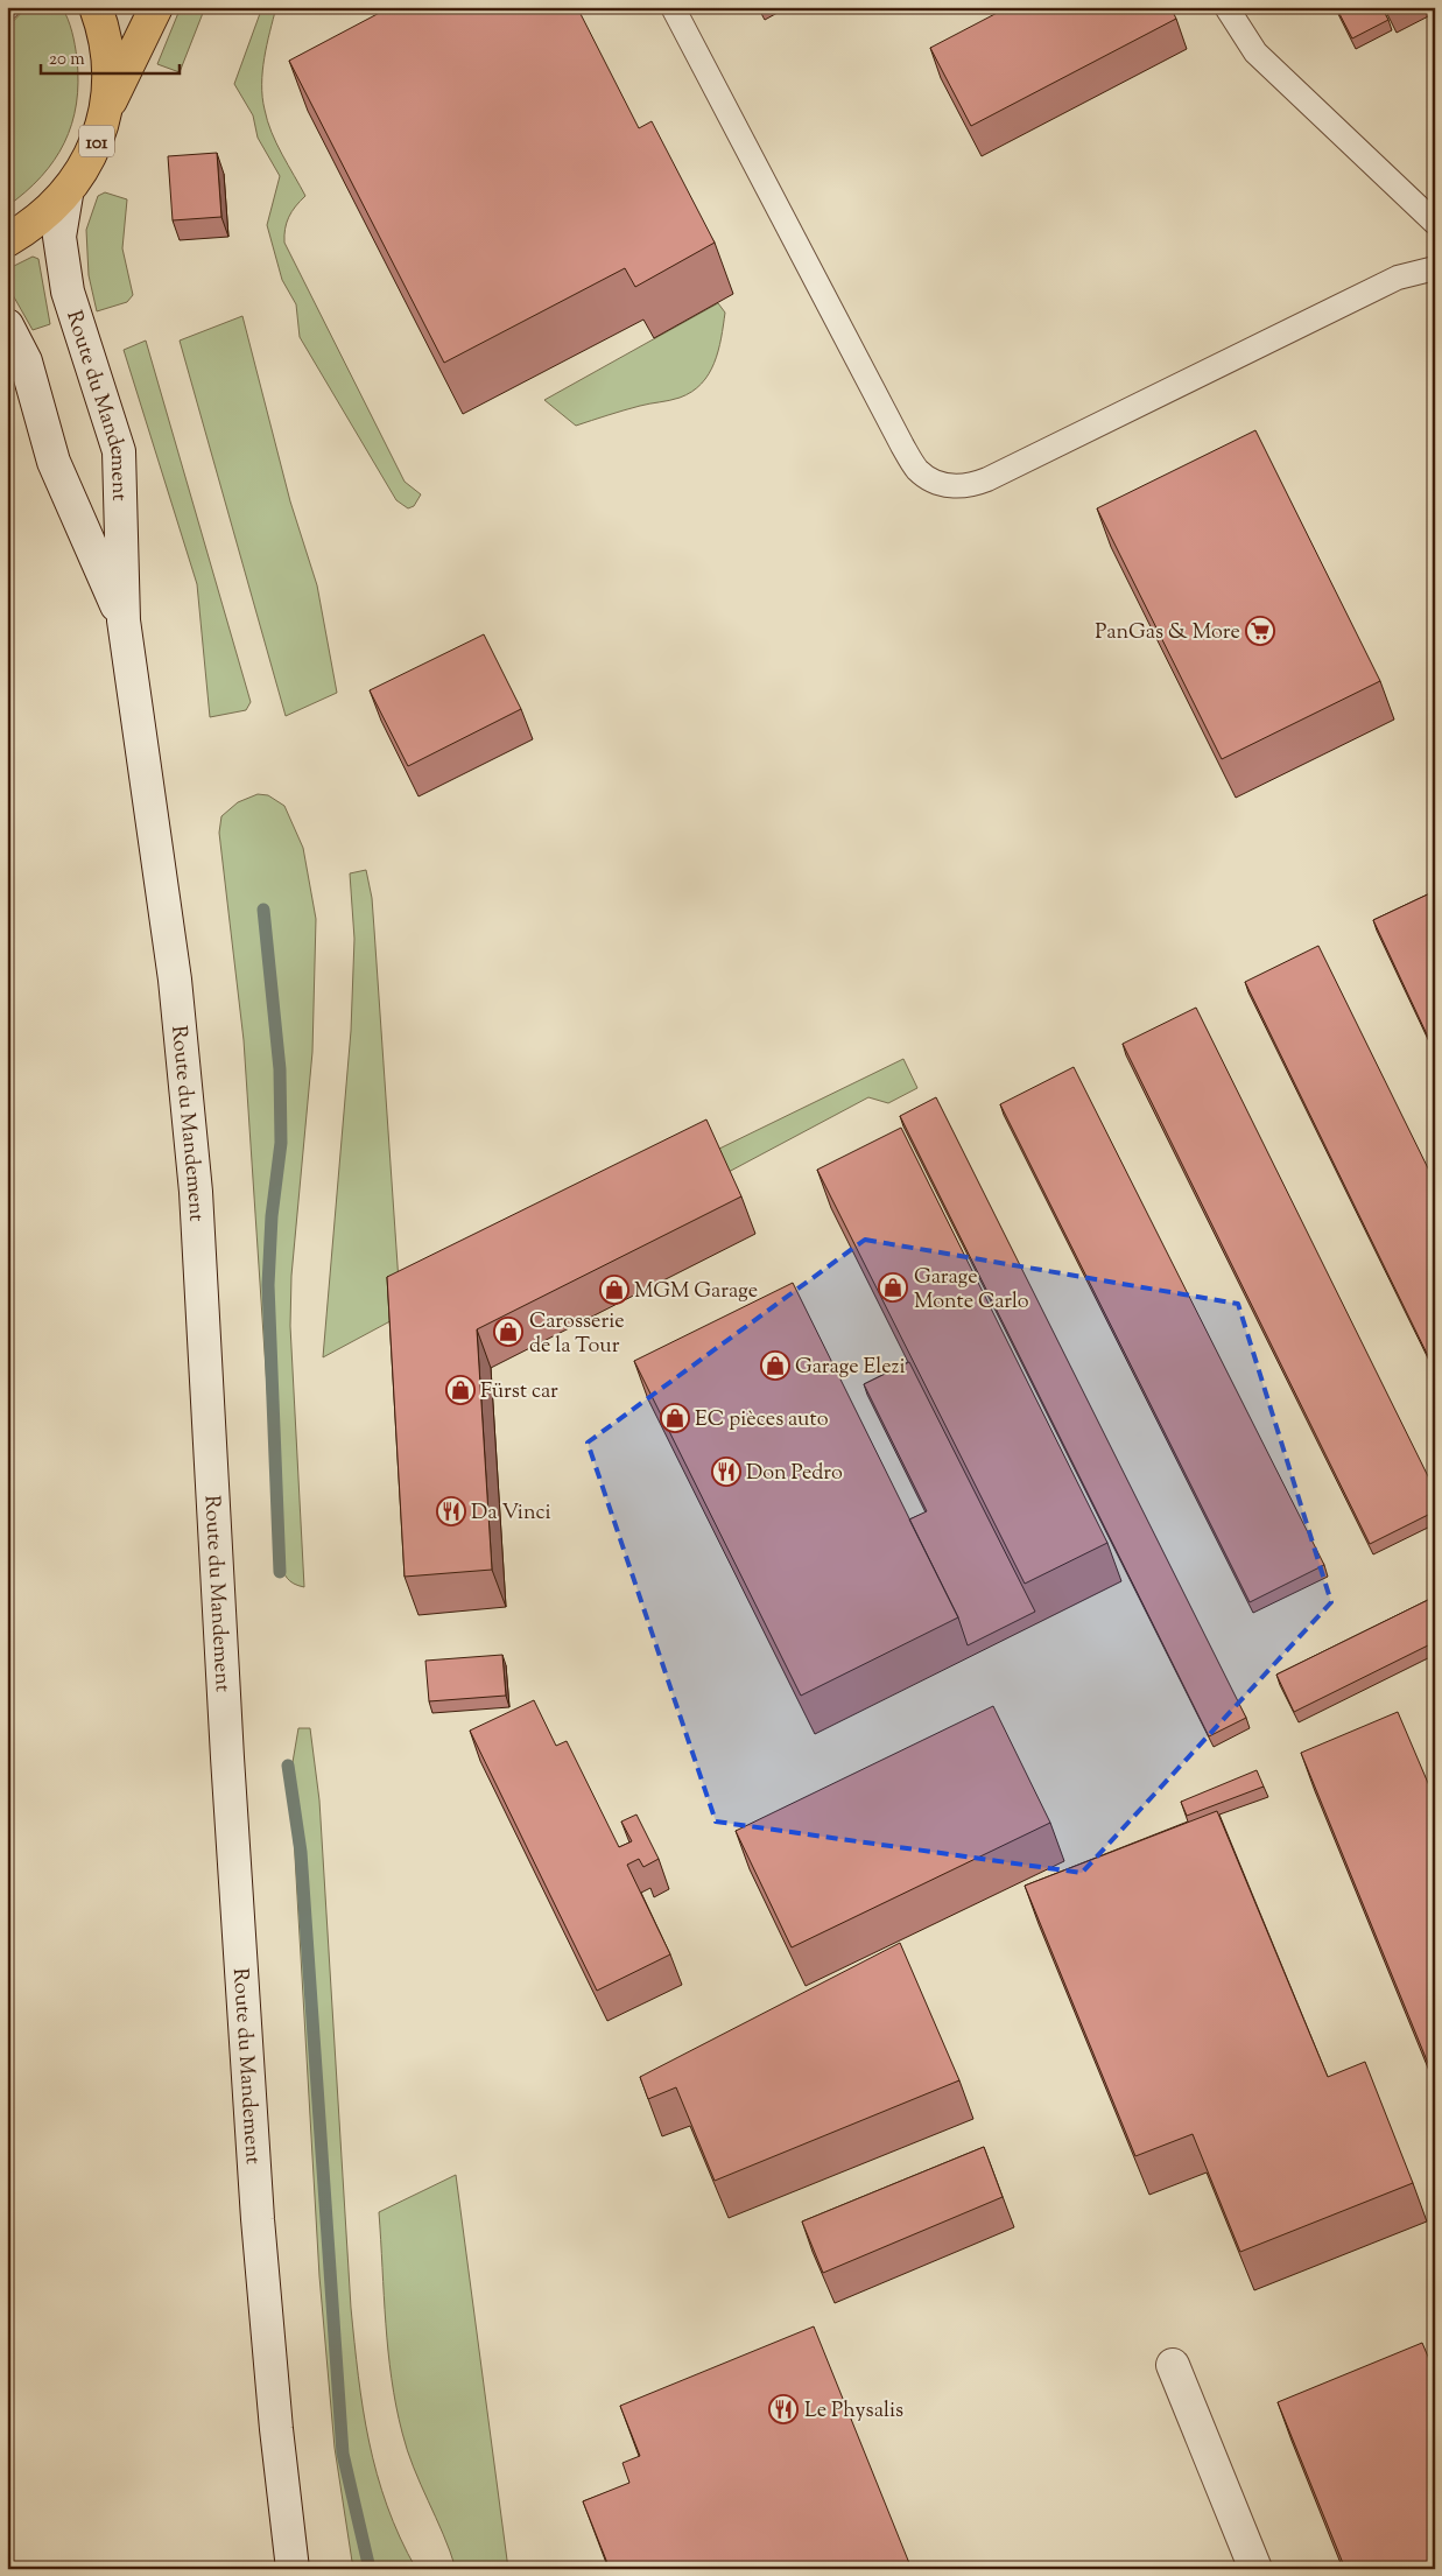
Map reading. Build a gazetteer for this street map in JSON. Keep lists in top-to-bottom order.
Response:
{
  "streets": {
    "main road": ["101", "Route du Mandement"]
  },
  "crossings": [
    ["101", "Route du Mandement"]
  ],
  "places": {
    "supermarket": ["PanGas & More"],
    "shop": [
      "Garage Monte Carlo",
      "MGM Garage",
      "Carosserie de la Tour",
      "Garage Elezi",
      "Fürst car",
      "EC pièces auto"
    ],
    "restaurant": ["Don Pedro", "Da Vinci", "Le Physalis"]
  },
  "scale_bar": "20 m"
}
